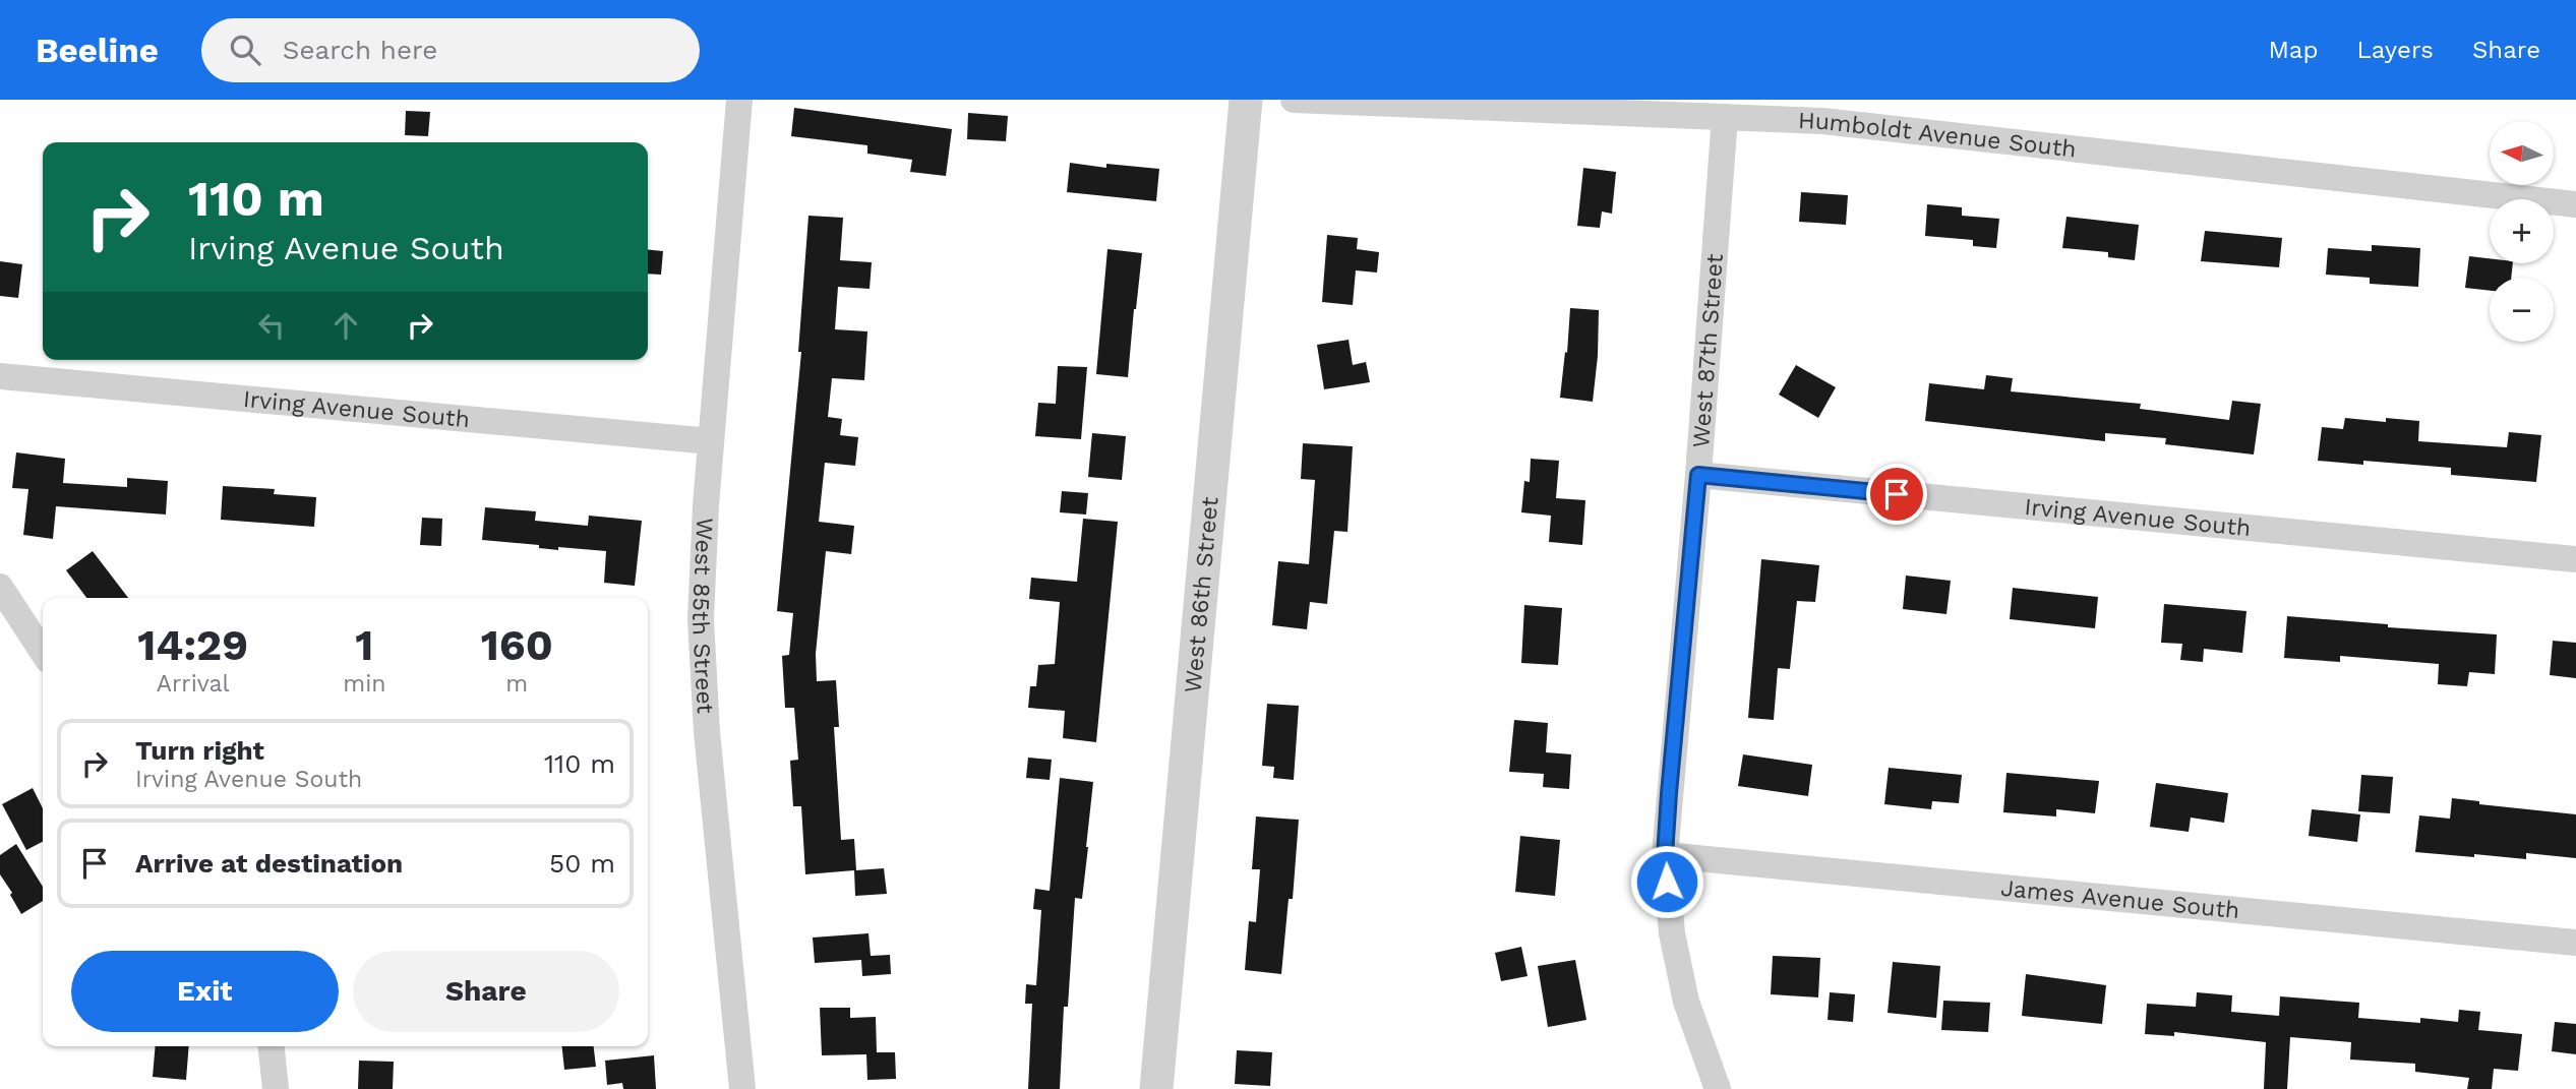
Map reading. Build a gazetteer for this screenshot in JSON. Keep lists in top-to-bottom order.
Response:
{
  "streets": {
    "street": [
      "Humboldt Avenue South",
      "West 87th Street",
      "Irving Avenue South",
      "West 86th Street",
      "West 85th Street",
      "James Avenue South"
    ]
  },
  "crossings": [
    ["Humboldt Avenue South", "West 87th Street"],
    ["West 87th Street", "Irving Avenue South"],
    ["West 87th Street", "James Avenue South"],
    ["Irving Avenue South", "West 85th Street"]
  ],
  "north": "left",
  "page": {
    "header": "Beeline",
    "search": "Search here",
    "nav": ["Map", "Layers", "Share"],
    "map_buttons": ["+", "−"],
    "turn": ["110 m", "Irving Avenue South"],
    "eta": [
      "14:29",
      "Arrival",
      "1",
      "min",
      "160",
      "m"
    ],
    "list": [
      {
        "name": "Turn right",
        "note": "Irving Avenue South",
        "value": "110 m"
      },
      {
        "name": "Arrive at destination",
        "value": "50 m"
      }
    ],
    "buttons": ["Exit", "Share"]
  }
}
